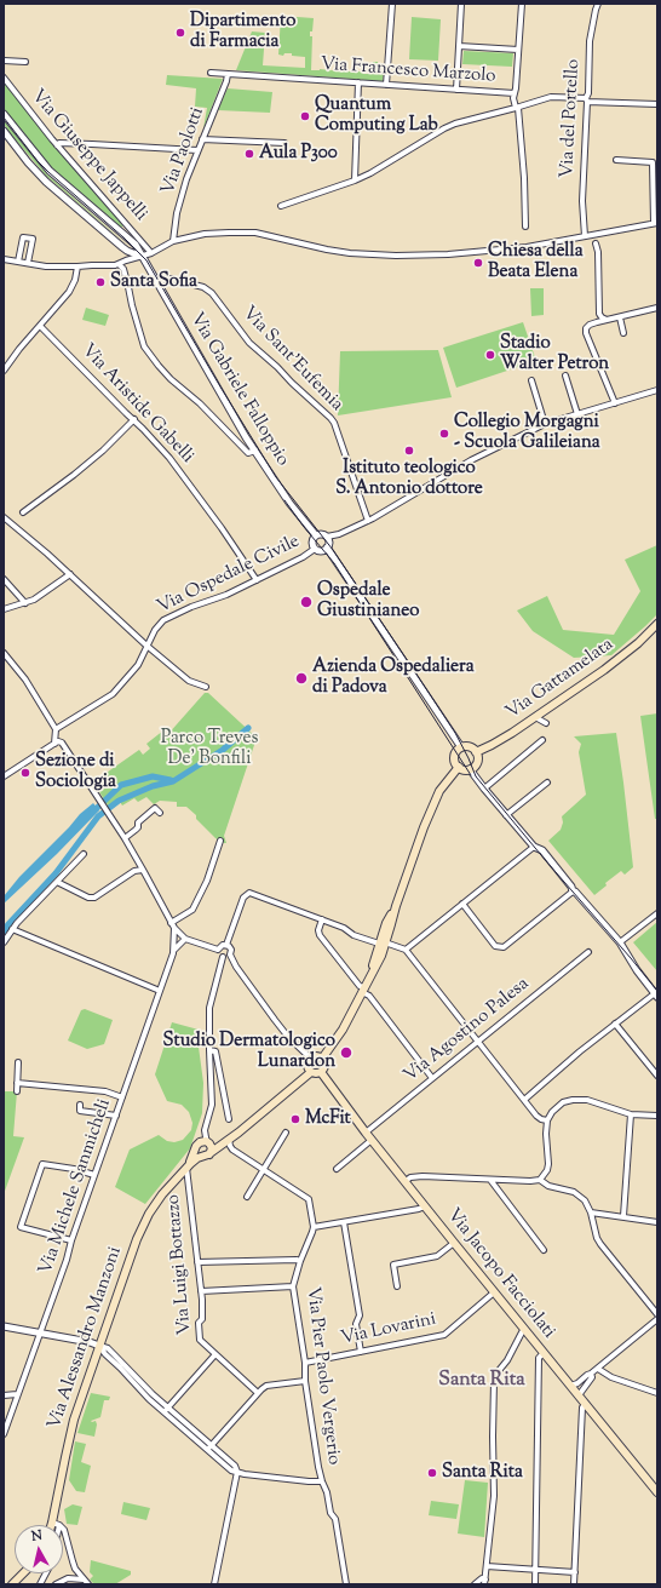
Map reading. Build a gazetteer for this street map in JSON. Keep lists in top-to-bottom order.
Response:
{
  "streets": {
    "main road": ["Via Gattamelata", "Via Jacopo Facciolati", "Via Alessandro Manzoni"],
    "street": [
      "Via Francesco Marzolo",
      "Via del Portello",
      "Via Paolotti",
      "Via Giuseppe Jappelli",
      "Via Sant'Eufemia",
      "Via Gabriele Falloppio",
      "Via Aristide Gabelli",
      "Via Ospedale Civile",
      "Via Agostino Palesa",
      "Via Michele Sanmicheli",
      "Via Luigi Bottazzo",
      "Via Lovarini",
      "Via Pier Paolo Vergerio"
    ]
  },
  "crossings": [
    ["Via Francesco Marzolo", "Via Paolotti"],
    ["Via Sant'Eufemia", "Via Gabriele Falloppio"],
    ["Via Gabriele Falloppio", "Via Ospedale Civile"],
    ["Via Aristide Gabelli", "Via Ospedale Civile"],
    ["Via Agostino Palesa", "Via Jacopo Facciolati"],
    ["Via Luigi Bottazzo", "Via Alessandro Manzoni"],
    ["Via Jacopo Facciolati", "Via Lovarini"],
    ["Via Jacopo Facciolati", "Via Alessandro Manzoni"],
    ["Via Lovarini", "Via Pier Paolo Vergerio"]
  ],
  "districts": ["Santa Rita"],
  "parks": ["Parco Treves De' Bonfili"],
  "places": [
    "Dipartimento di Farmacia",
    "Quantum Computing Lab",
    "Aula P300",
    "Chiesa della Beata Elena",
    "Santa Sofia",
    "Stadio Walter Petron",
    "Collegio Morgagni - Scuola Galileiana",
    "Istituto teologico S. Antonio dottore",
    "Ospedale Giustinianeo",
    "Azienda Ospedaliera di Padova",
    "Sezione di Sociologia",
    "Studio Dermatologico Lunardon",
    "McFit",
    "Santa Rita"
  ],
  "north": "top"
}
